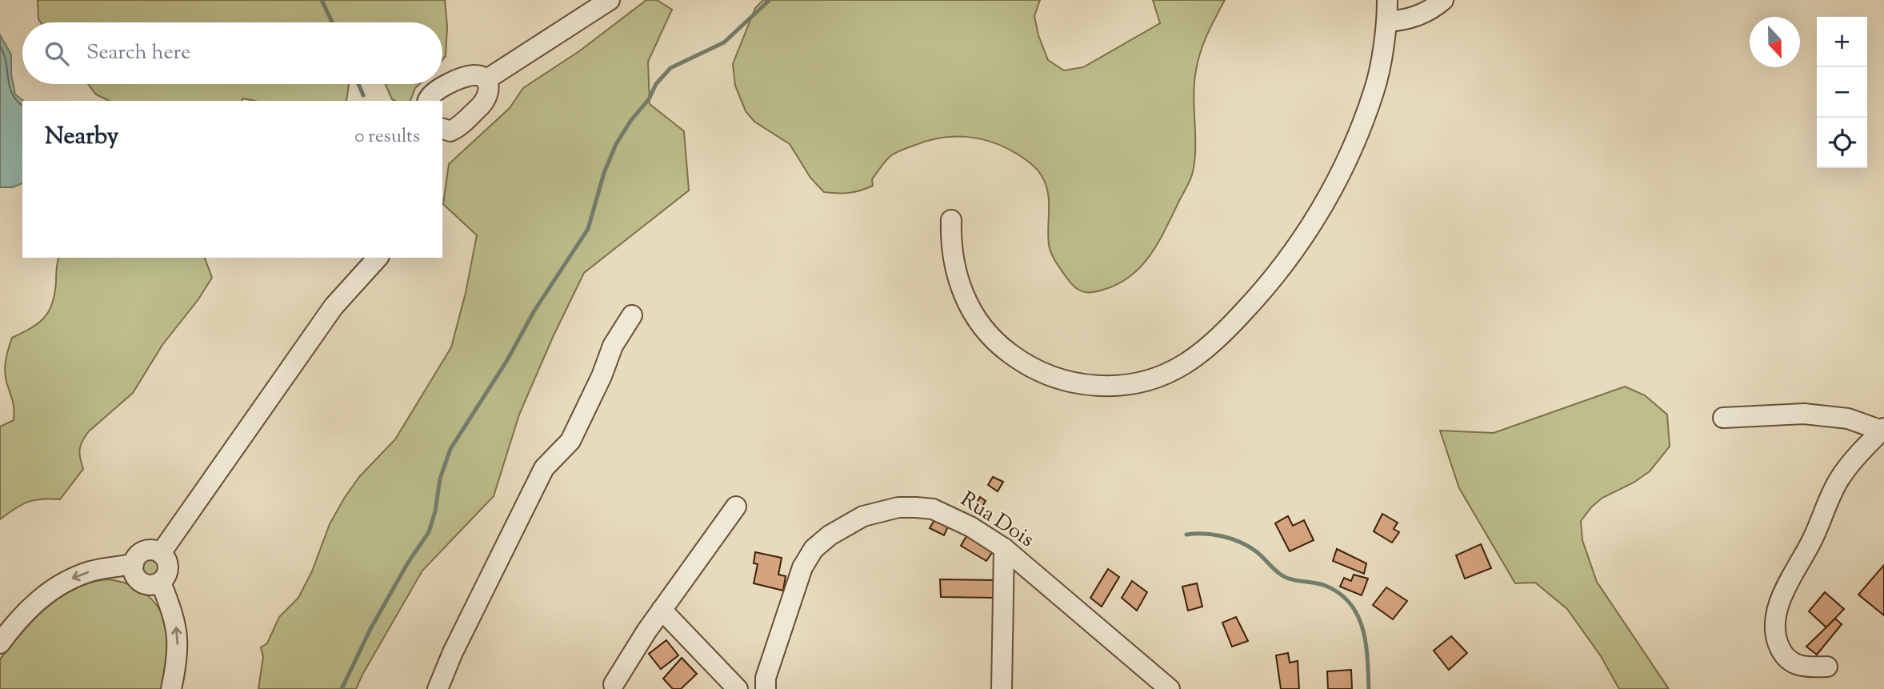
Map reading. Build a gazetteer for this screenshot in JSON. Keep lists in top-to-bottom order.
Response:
{
  "streets": {
    "street": ["Rua Dois"]
  },
  "north": "bottom",
  "page": {
    "map_buttons": ["+", "−"],
    "search": "Search here",
    "heading": ["Nearby", "0 results"]
  }
}
